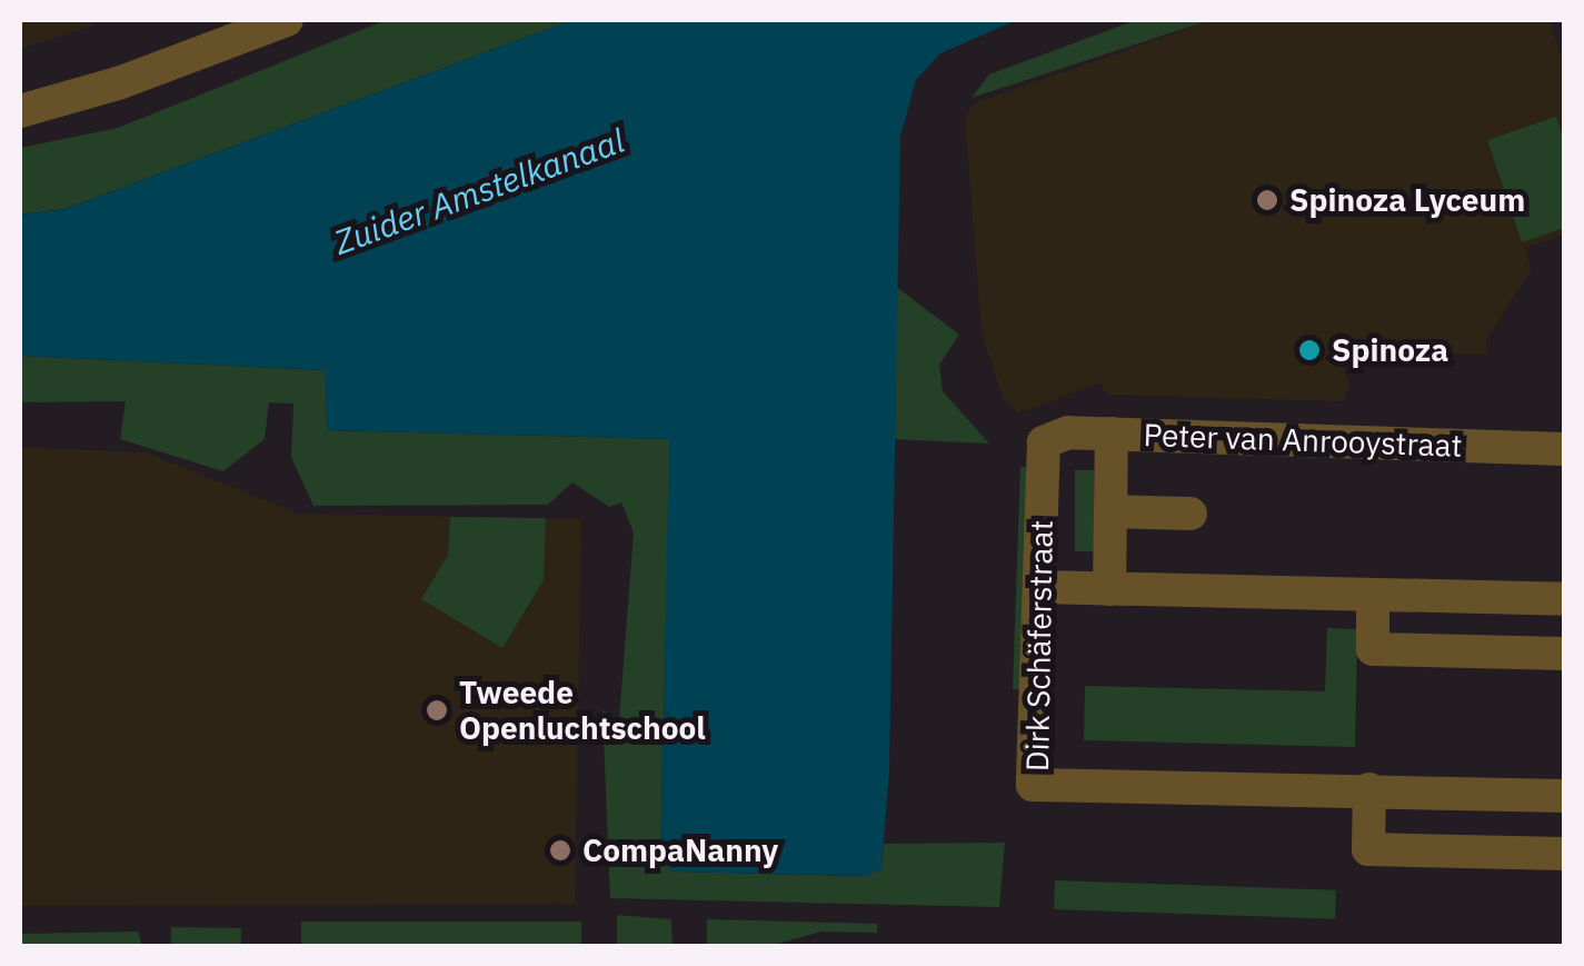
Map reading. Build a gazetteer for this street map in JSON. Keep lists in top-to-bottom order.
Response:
{
  "streets": {
    "street": ["Peter van Anrooystraat", "Dirk Schäferstraat"]
  },
  "crossings": [
    ["Peter van Anrooystraat", "Dirk Schäferstraat"]
  ],
  "water": ["Zuider Amstelkanaal"],
  "places": [
    "Spinoza Lyceum",
    "Spinoza",
    "Tweede Openluchtschool",
    "CompaNanny"
  ]
}
